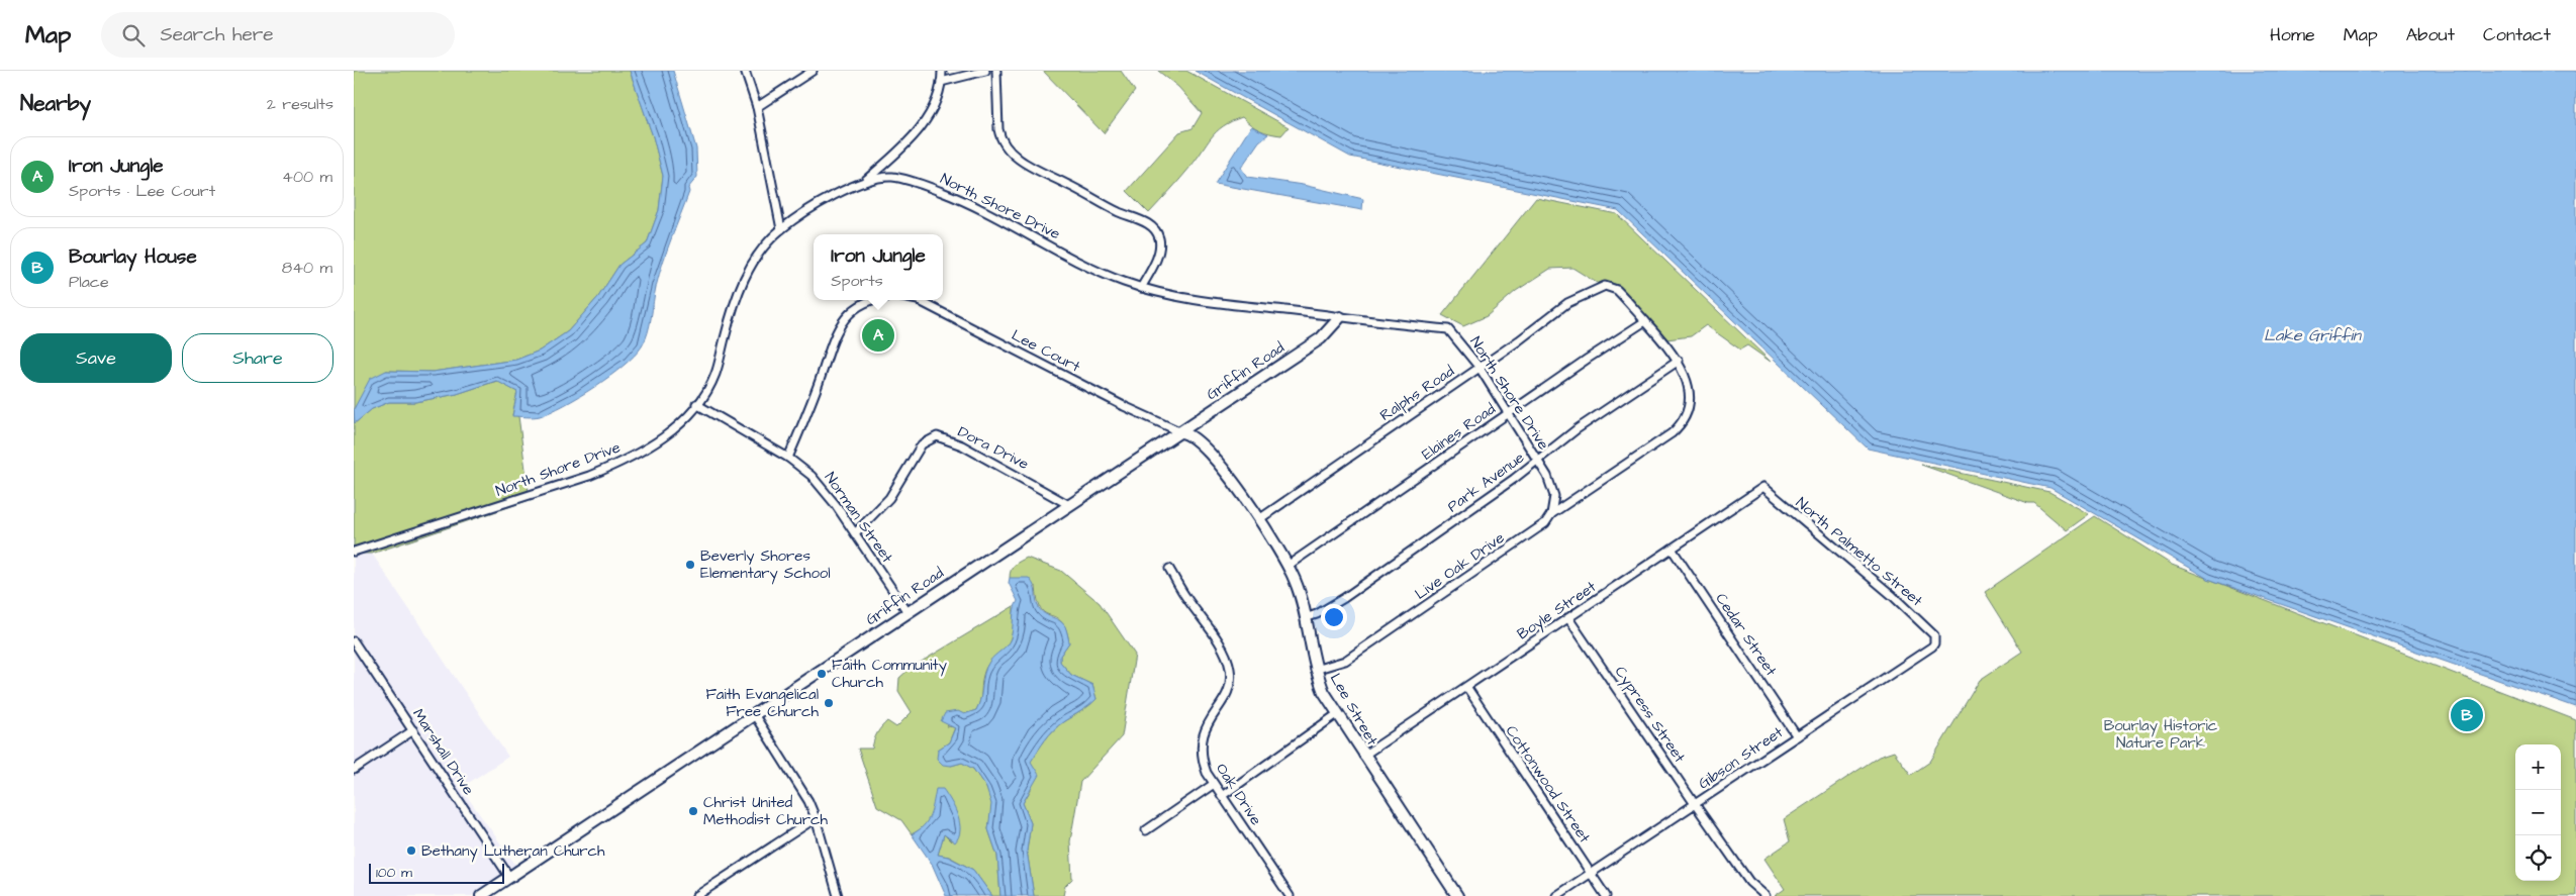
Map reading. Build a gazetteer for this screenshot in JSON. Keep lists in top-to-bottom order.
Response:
{
  "streets": {
    "street": [
      "North Shore Drive",
      "Lee Court",
      "Griffin Road",
      "Ralphs Road",
      "Elaines Road",
      "Dora Drive",
      "Park Avenue",
      "Norman Street",
      "North Palmetto Street",
      "Live Oak Drive",
      "Boyle Street",
      "Cedar Street",
      "Lee Street",
      "Cypress Street",
      "Marshall Drive",
      "Gibson Street",
      "Cottonwood Street",
      "Oak Drive"
    ]
  },
  "crossings": [
    ["North Shore Drive", "Griffin Road"],
    ["North Shore Drive", "Ralphs Road"],
    ["North Shore Drive", "Elaines Road"],
    ["North Shore Drive", "Park Avenue"],
    ["North Shore Drive", "Norman Street"],
    ["North Shore Drive", "Live Oak Drive"],
    ["Lee Court", "Griffin Road"],
    ["Lee Court", "Lee Street"],
    ["Griffin Road", "Dora Drive"],
    ["Griffin Road", "Norman Street"],
    ["Griffin Road", "Lee Street"],
    ["Griffin Road", "Marshall Drive"],
    ["Ralphs Road", "Elaines Road"],
    ["Ralphs Road", "Lee Street"],
    ["Elaines Road", "Lee Street"],
    ["Dora Drive", "Norman Street"],
    ["Park Avenue", "Live Oak Drive"],
    ["Park Avenue", "Lee Street"],
    ["North Palmetto Street", "Boyle Street"],
    ["North Palmetto Street", "Gibson Street"],
    ["Live Oak Drive", "Lee Street"],
    ["Boyle Street", "Cedar Street"],
    ["Boyle Street", "Lee Street"],
    ["Boyle Street", "Cypress Street"],
    ["Boyle Street", "Cottonwood Street"],
    ["Cedar Street", "Gibson Street"],
    ["Cypress Street", "Gibson Street"],
    ["Gibson Street", "Cottonwood Street"]
  ],
  "water": ["Lake Griffin"],
  "parks": ["Bourlay Historic Nature Park"],
  "places": [
    "Beverly Shores Elementary School",
    "Faith Community Church",
    "Faith Evangelical Free Church",
    "Christ United Methodist Church",
    "Bethany Lutheran Church"
  ],
  "scale_bar": "100 m",
  "page": {
    "header": "Map",
    "search": "Search here",
    "nav": [
      "Home",
      "Map",
      "About",
      "Contact"
    ],
    "heading": ["Nearby", "2 results"],
    "list": [
      {
        "mark": "A",
        "name": "Iron Jungle",
        "note": "Sports · Lee Court",
        "value": "400 m"
      },
      {
        "mark": "B",
        "name": "Bourlay House",
        "note": "Place",
        "value": "840 m"
      }
    ],
    "popup": ["Iron Jungle", "Sports"],
    "pins": ["A", "B"],
    "buttons": ["Save", "Share"],
    "map_buttons": ["+", "−"],
    "scale": "100 m"
  }
}
